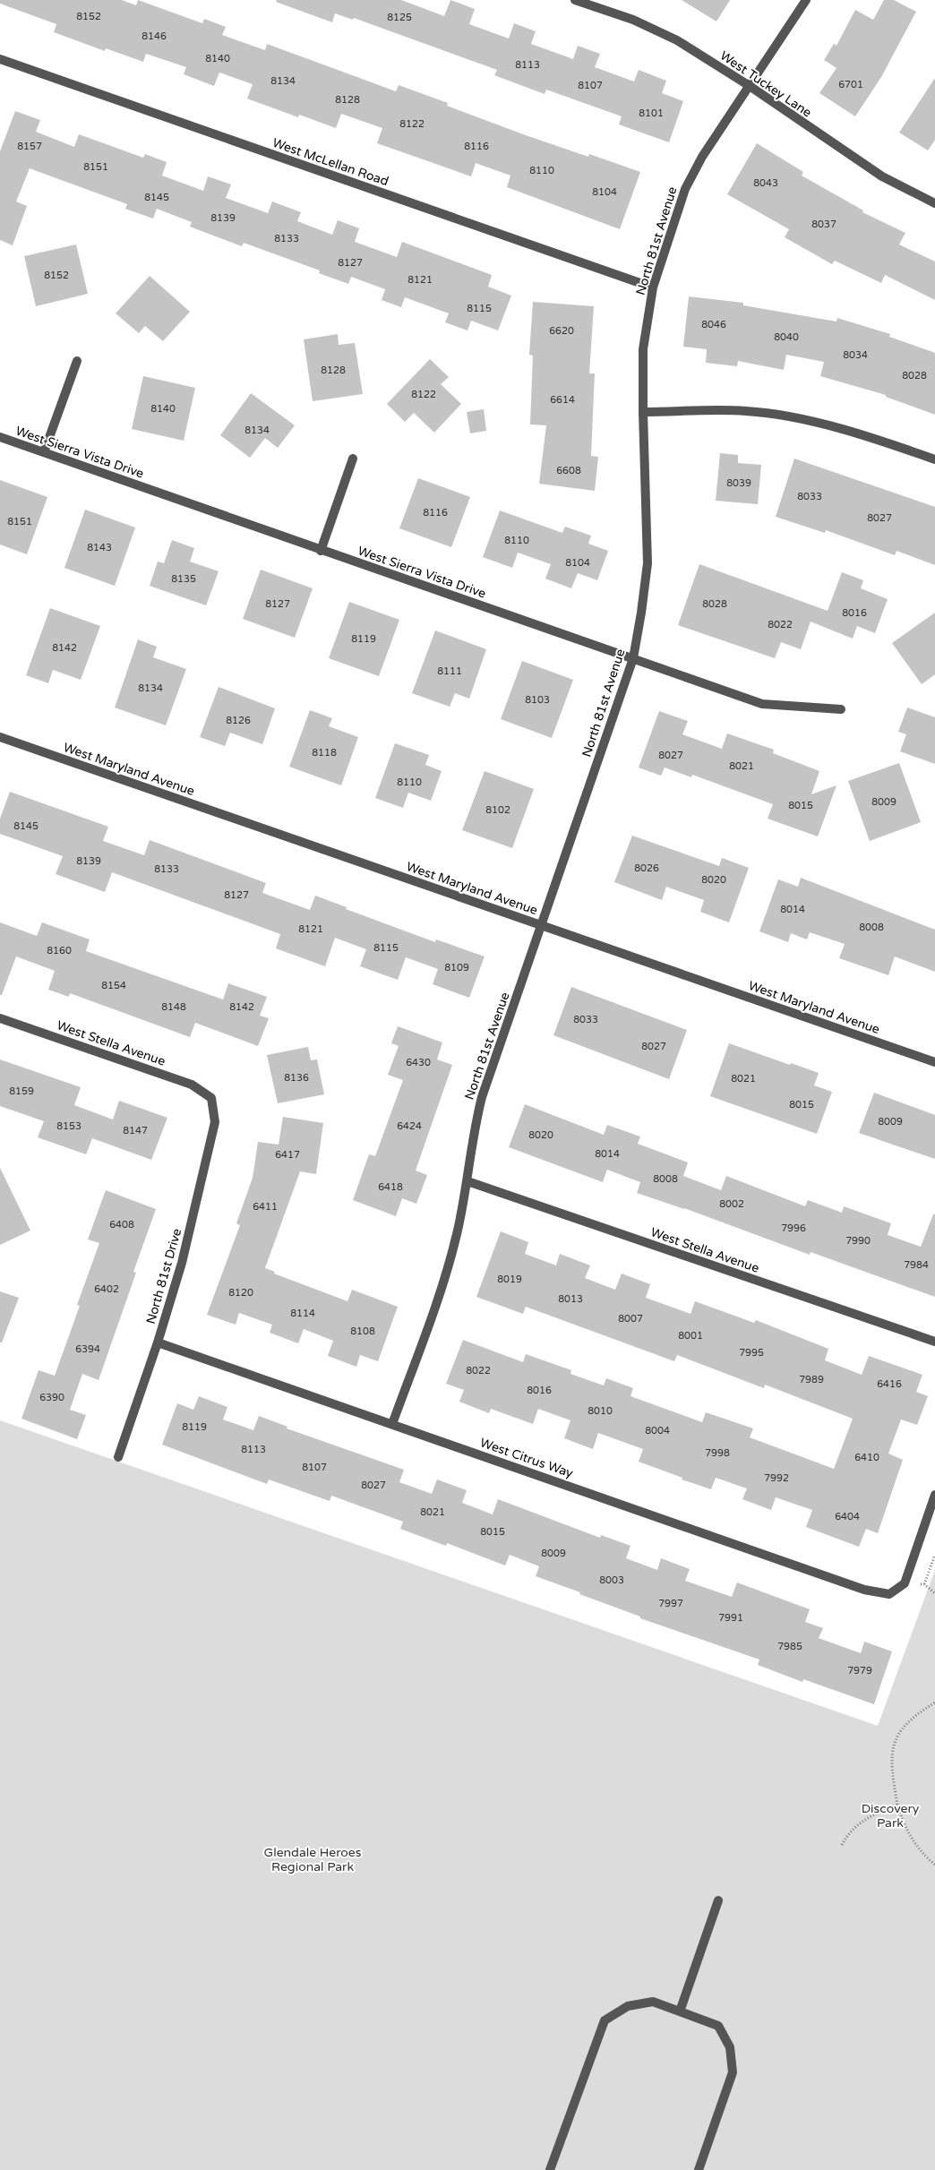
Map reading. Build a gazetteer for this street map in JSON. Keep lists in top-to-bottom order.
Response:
{
  "streets": {
    "street": [
      "West Tuckey Lane",
      "West McLellan Road",
      "North 81st Avenue",
      "West Sierra Vista Drive",
      "West Maryland Avenue",
      "West Stella Avenue",
      "North 81st Drive",
      "West Citrus Way"
    ]
  },
  "crossings": [
    ["West Tuckey Lane", "North 81st Avenue"],
    ["West McLellan Road", "North 81st Avenue"],
    ["North 81st Avenue", "West Sierra Vista Drive"],
    ["North 81st Avenue", "West Maryland Avenue"],
    ["North 81st Avenue", "West Stella Avenue"],
    ["North 81st Avenue", "West Citrus Way"],
    ["West Stella Avenue", "North 81st Drive"],
    ["North 81st Drive", "West Citrus Way"]
  ],
  "parks": ["Discovery Park", "Glendale Heroes Regional Park"],
  "house_numbers": [
    "8152",
    "8125",
    "8146",
    "8140",
    "8113",
    "8134",
    "6701",
    "8107",
    "8128",
    "8101",
    "8122",
    "8157",
    "8116",
    "8151",
    "8110",
    "8043",
    "8104",
    "8145",
    "8139",
    "8037",
    "8133",
    "8127",
    "8152",
    "8121",
    "8115",
    "8046",
    "6620",
    "8040",
    "8034",
    "8128",
    "8028",
    "8122",
    "6614",
    "8140",
    "8134",
    "6608",
    "8039",
    "8033",
    "8116",
    "8027",
    "8151",
    "8110",
    "8143",
    "8104",
    "8135",
    "8127",
    "8028",
    "8016",
    "8022",
    "8119",
    "8142",
    "8111",
    "8134",
    "8103",
    "8126",
    "8118",
    "8027",
    "8021",
    "8110",
    "8009",
    "8015",
    "8102",
    "8145",
    "8139",
    "8026",
    "8133",
    "8020",
    "8127",
    "8014",
    "8008",
    "8121",
    "8115",
    "8160",
    "8109",
    "8154",
    "8148",
    "8142",
    "8033",
    "8027",
    "6430",
    "8136",
    "8021",
    "8159",
    "8015",
    "8009",
    "8153",
    "6424",
    "8147",
    "8020",
    "8014",
    "6417",
    "8008",
    "6418",
    "8002",
    "6411",
    "6408",
    "7996",
    "7990",
    "7984",
    "8019",
    "6402",
    "8120",
    "8013",
    "8114",
    "8007",
    "8108",
    "8001",
    "6394",
    "7995",
    "8022",
    "7989",
    "6416",
    "8016",
    "6390",
    "8010",
    "8119",
    "8004",
    "8113",
    "7998",
    "6410",
    "8107",
    "7992",
    "8027",
    "8021",
    "6404",
    "8015",
    "8009",
    "8003",
    "7997",
    "7991",
    "7985",
    "7979"
  ]
}
